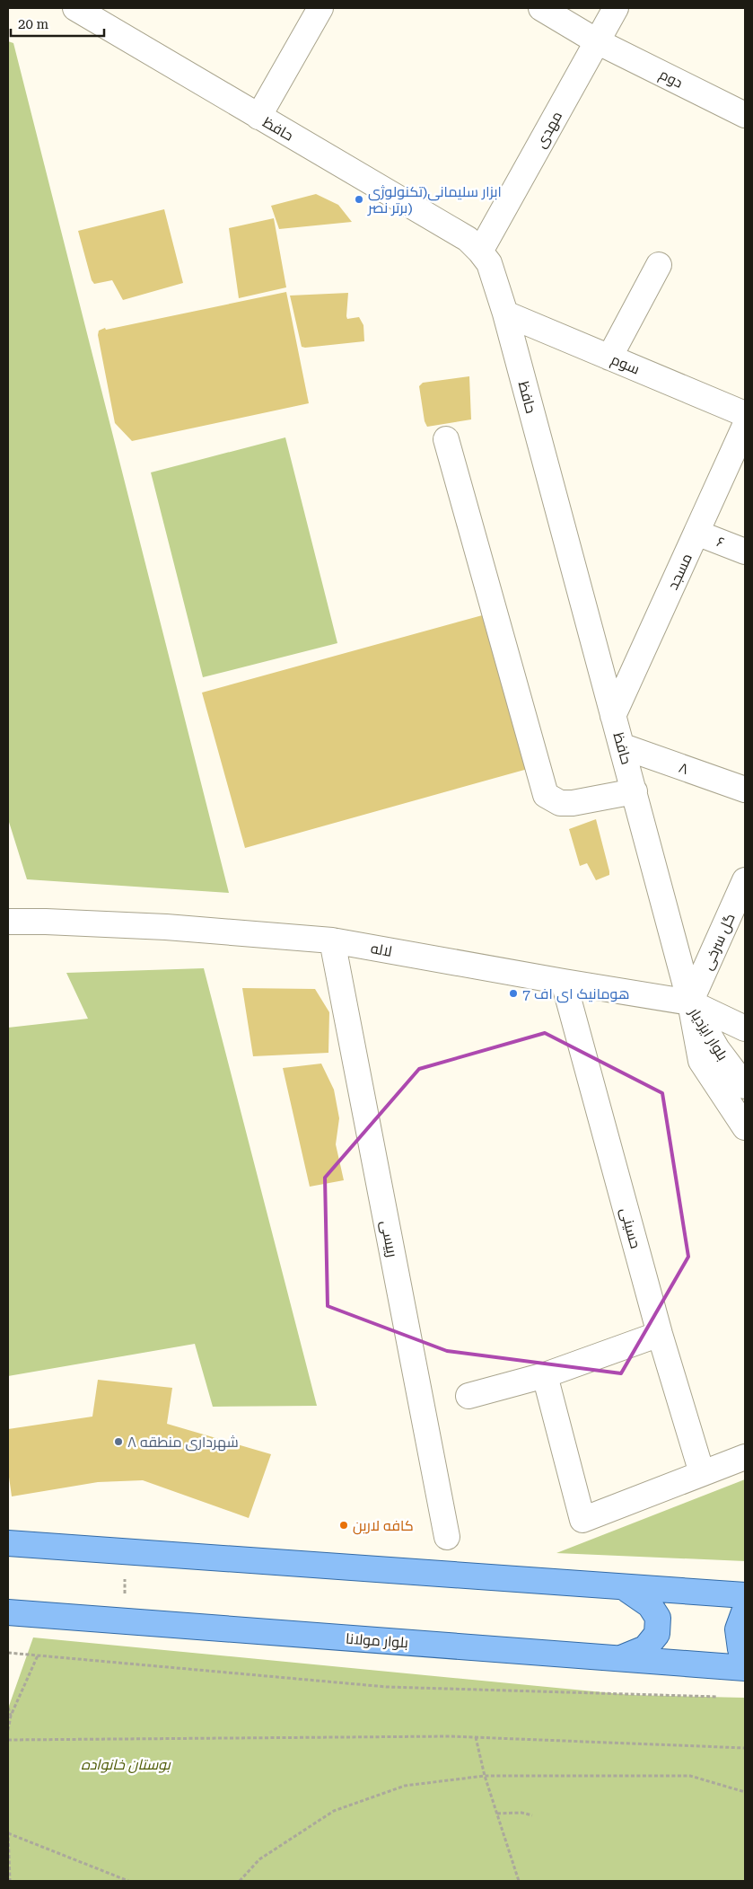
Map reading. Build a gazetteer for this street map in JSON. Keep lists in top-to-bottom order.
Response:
{
  "streets": {
    "main road": ["بلوار مولانا"],
    "street": [
      "دوم",
      "حافظ",
      "مهدی",
      "سوم",
      "۶",
      "مسجد",
      "۸",
      "گل سرخی",
      "لاله",
      "بلوار ایزدیار",
      "حسینی",
      "رییسی"
    ]
  },
  "crossings": [
    ["دوم", "مهدی"],
    ["حافظ", "مهدی"],
    ["حافظ", "سوم"],
    ["حافظ", "مسجد"],
    ["حافظ", "۸"],
    ["حافظ", "گل سرخی"],
    ["حافظ", "لاله"],
    ["حافظ", "بلوار ایزدیار"],
    ["۶", "مسجد"],
    ["گل سرخی", "لاله"],
    ["گل سرخی", "بلوار ایزدیار"],
    ["لاله", "بلوار ایزدیار"],
    ["لاله", "حسینی"],
    ["لاله", "رییسی"]
  ],
  "parks": ["بوستان خانواده"],
  "places": [
    "ابزار سلیمانی(تکنولوژی برتر نصر)",
    "هومانیک ای اف 7",
    "شهرداری منطقه ۸",
    "کافه لارین"
  ],
  "scale_bar": "20 m"
}
